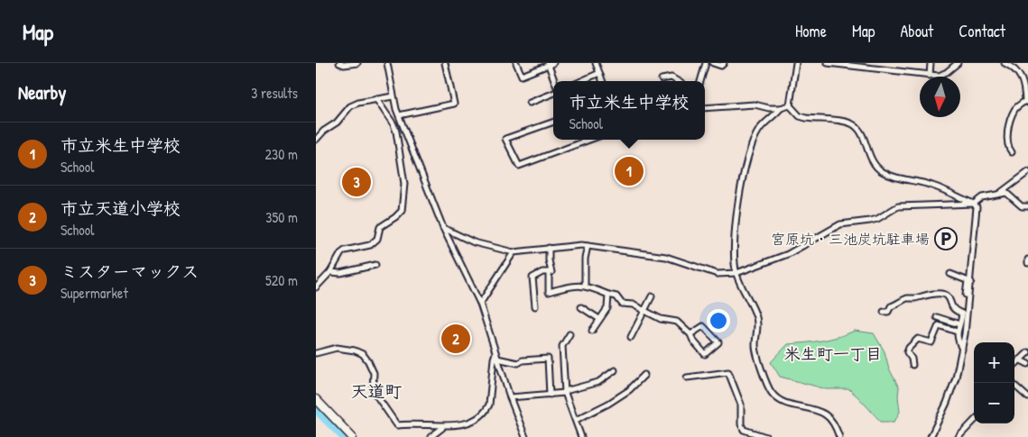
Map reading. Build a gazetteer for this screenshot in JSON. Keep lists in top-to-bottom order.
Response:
{
  "districts": ["米生町一丁目", "天道町"],
  "places": {
    "parking": ["宮原坑・三池炭坑駐車場"]
  },
  "north": "bottom",
  "page": {
    "header": "Map",
    "nav": [
      "Home",
      "Map",
      "About",
      "Contact"
    ],
    "heading": ["Nearby", "3 results"],
    "popup": ["市立米生中学校", "School"],
    "list": [
      {
        "mark": "1",
        "name": "市立米生中学校",
        "note": "School",
        "value": "230 m"
      },
      {
        "mark": "2",
        "name": "市立天道小学校",
        "note": "School",
        "value": "350 m"
      },
      {
        "mark": "3",
        "name": "ミスターマックス",
        "note": "Supermarket",
        "value": "520 m"
      }
    ],
    "pins": ["1", "3", "2"],
    "map_buttons": ["+", "−"]
  }
}
